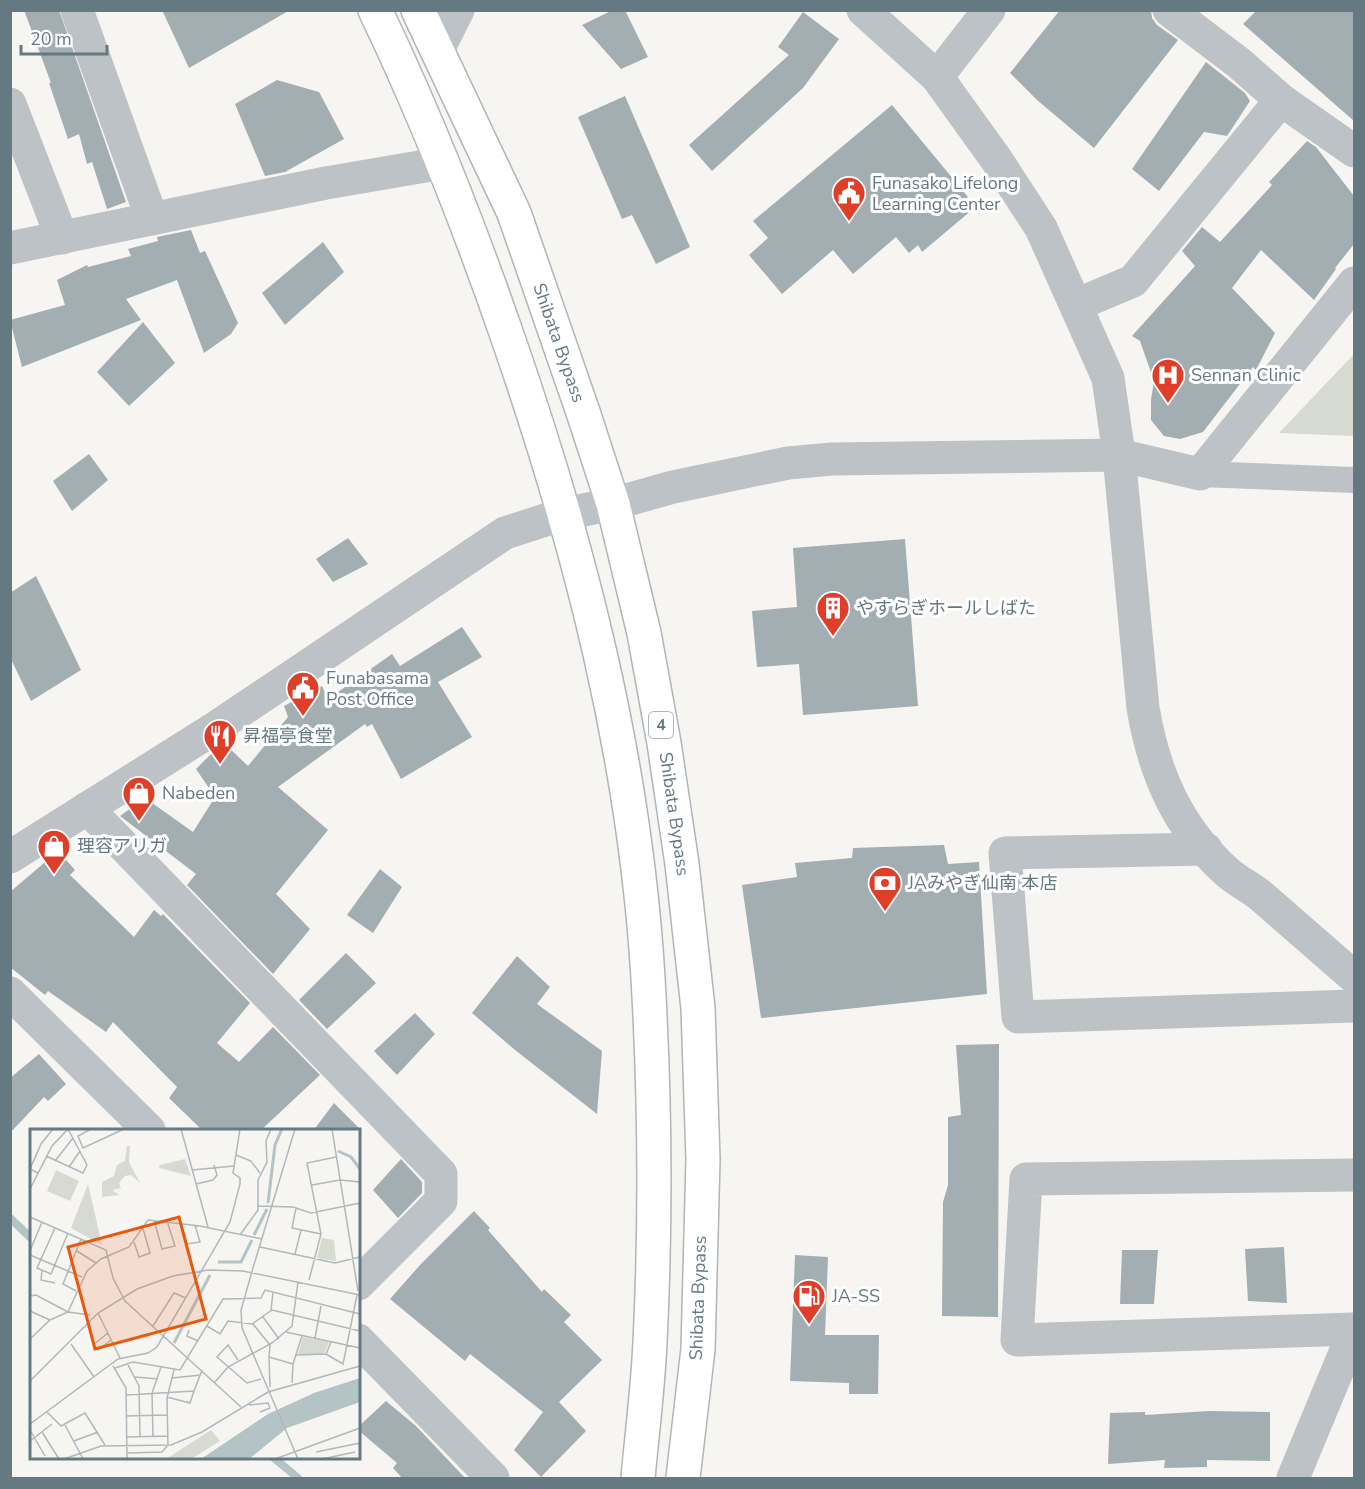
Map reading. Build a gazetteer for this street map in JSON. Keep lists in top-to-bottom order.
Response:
{
  "streets": {
    "highway": ["Shibata Bypass", "4"]
  },
  "places": {
    "public building": ["Funasako Lifelong Learning Center", "Funabasama Post Office"],
    "hospital": ["Sennan Clinic"],
    "building": ["やすらぎホールしばた"],
    "restaurant": ["昇福亭食堂"],
    "shop": ["Nabeden", "理容アリガ"],
    "bank": ["JAみやぎ仙南 本店"],
    "fuel station": ["JA-SS"]
  },
  "scale_bar": "20 m"
}
